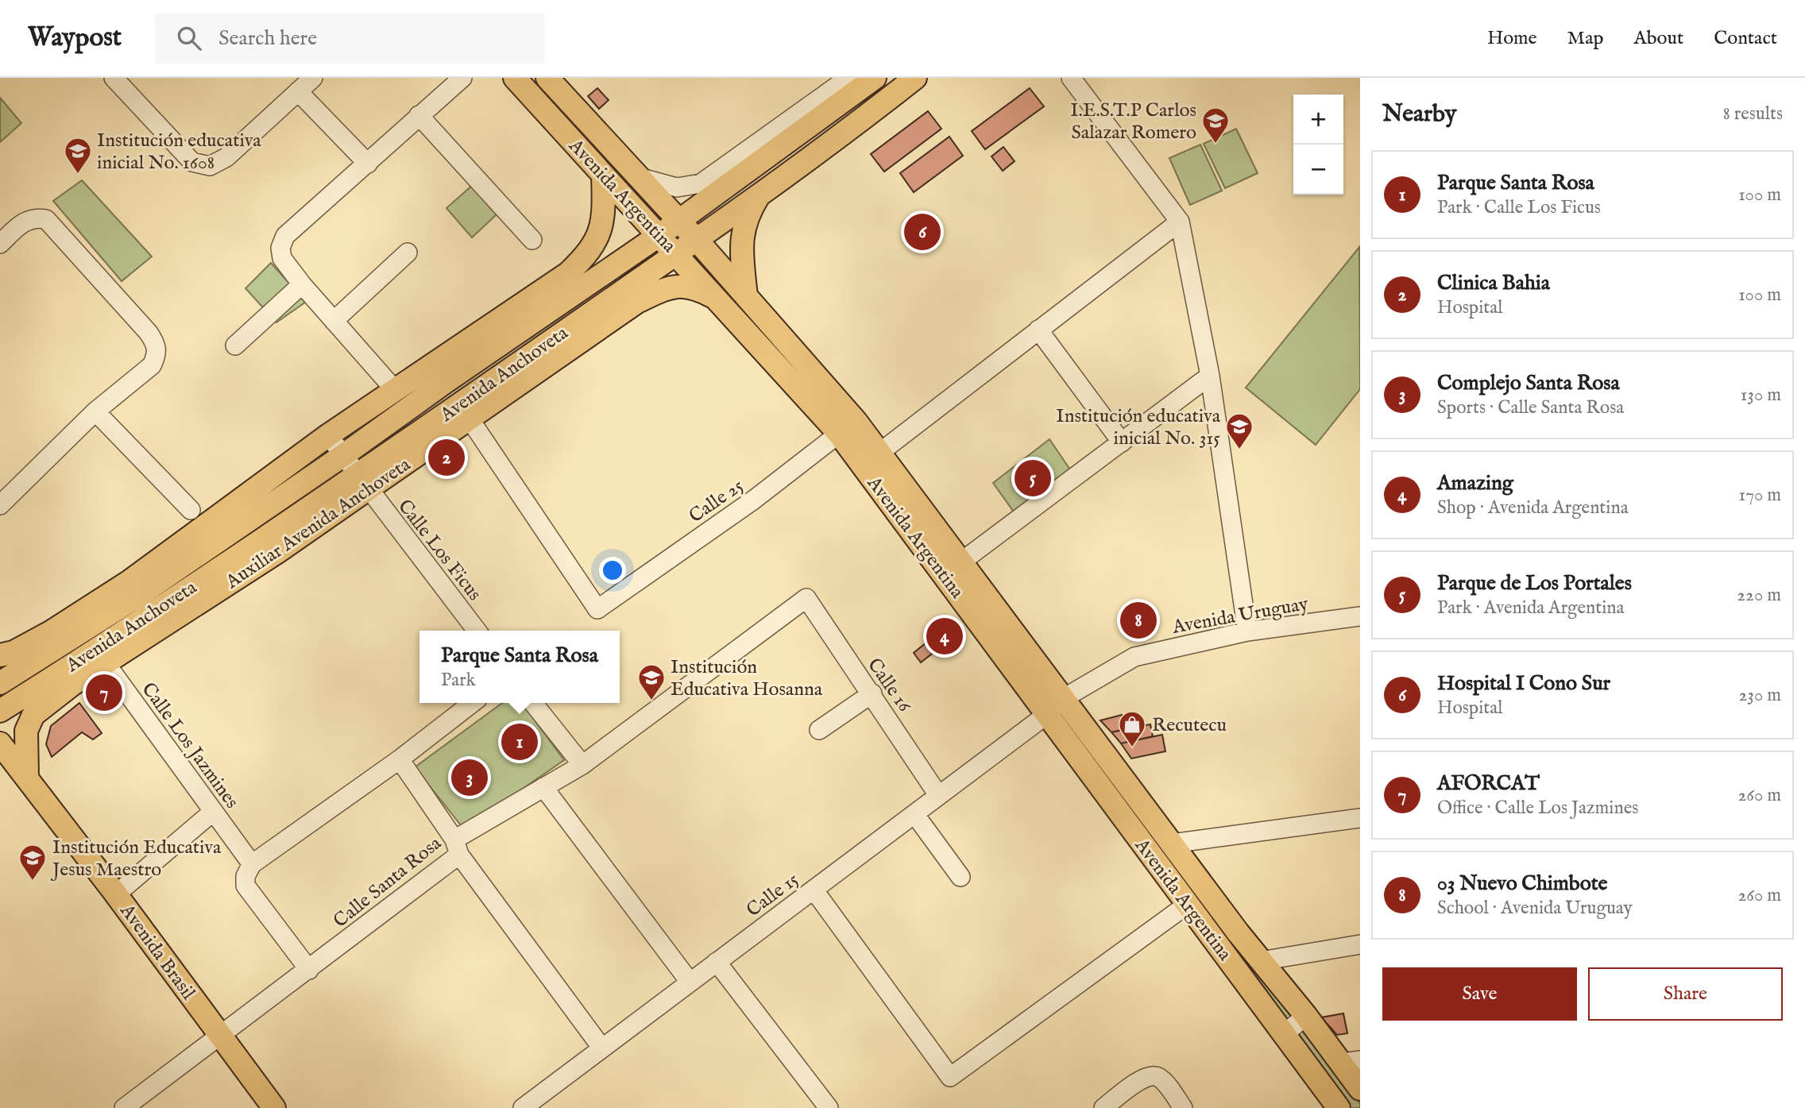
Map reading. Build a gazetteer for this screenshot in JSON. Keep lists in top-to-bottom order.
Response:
{
  "streets": {
    "main road": [
      "Avenida Argentina",
      "Avenida Anchoveta",
      "Auxiliar Avenida Anchoveta",
      "Avenida Brasil"
    ],
    "street": [
      "Calle 25",
      "Calle Los Ficus",
      "Avenida Uruguay",
      "Calle 16",
      "Calle Los Jazmines",
      "Calle Santa Rosa",
      "Calle 15"
    ]
  },
  "crossings": [
    ["Avenida Argentina", "Avenida Anchoveta"],
    ["Avenida Argentina", "Calle 25"],
    ["Avenida Argentina", "Auxiliar Avenida Anchoveta"],
    ["Avenida Argentina", "Avenida Uruguay"],
    ["Avenida Argentina", "Calle 15"],
    ["Avenida Anchoveta", "Calle 25"],
    ["Avenida Anchoveta", "Auxiliar Avenida Anchoveta"],
    ["Avenida Anchoveta", "Calle Los Ficus"],
    ["Avenida Anchoveta", "Calle Los Jazmines"],
    ["Calle 25", "Auxiliar Avenida Anchoveta"],
    ["Auxiliar Avenida Anchoveta", "Calle Los Ficus"],
    ["Auxiliar Avenida Anchoveta", "Calle Los Jazmines"],
    ["Auxiliar Avenida Anchoveta", "Avenida Brasil"],
    ["Avenida Uruguay", "Calle 15"],
    ["Calle 16", "Calle Santa Rosa"],
    ["Calle 16", "Calle 15"],
    ["Calle Santa Rosa", "Avenida Brasil"]
  ],
  "places": {
    "school or university": [
      "I.E.S.T.P Carlos Salazar Romero",
      "Institución educativa inicial No. 1608",
      "Institución educativa inicial No. 315",
      "Institución Educativa Hosanna",
      "Institución Educativa Jesus Maestro"
    ],
    "shop": ["Recutecu"]
  },
  "page": {
    "header": "Waypost",
    "search": "Search here",
    "nav": [
      "Home",
      "Map",
      "About",
      "Contact"
    ],
    "heading": ["Nearby", "8 results"],
    "map_buttons": ["+", "−"],
    "list": [
      {
        "mark": "1",
        "name": "Parque Santa Rosa",
        "note": "Park · Calle Los Ficus",
        "value": "100 m"
      },
      {
        "mark": "2",
        "name": "Clinica Bahia",
        "note": "Hospital",
        "value": "100 m"
      },
      {
        "mark": "3",
        "name": "Complejo Santa Rosa",
        "note": "Sports · Calle Santa Rosa",
        "value": "130 m"
      },
      {
        "mark": "4",
        "name": "Amazing",
        "note": "Shop · Avenida Argentina",
        "value": "170 m"
      },
      {
        "mark": "5",
        "name": "Parque de Los Portales",
        "note": "Park · Avenida Argentina",
        "value": "220 m"
      },
      {
        "mark": "6",
        "name": "Hospital I Cono Sur",
        "note": "Hospital",
        "value": "230 m"
      },
      {
        "mark": "7",
        "name": "AFORCAT",
        "note": "Office · Calle Los Jazmines",
        "value": "260 m"
      },
      {
        "mark": "8",
        "name": "03 Nuevo Chimbote",
        "note": "School · Avenida Uruguay",
        "value": "260 m"
      }
    ],
    "pins": [
      "6",
      "2",
      "5",
      "8",
      "4",
      "7",
      "1",
      "3"
    ],
    "popup": ["Parque Santa Rosa", "Park"],
    "buttons": ["Save", "Share"]
  }
}
